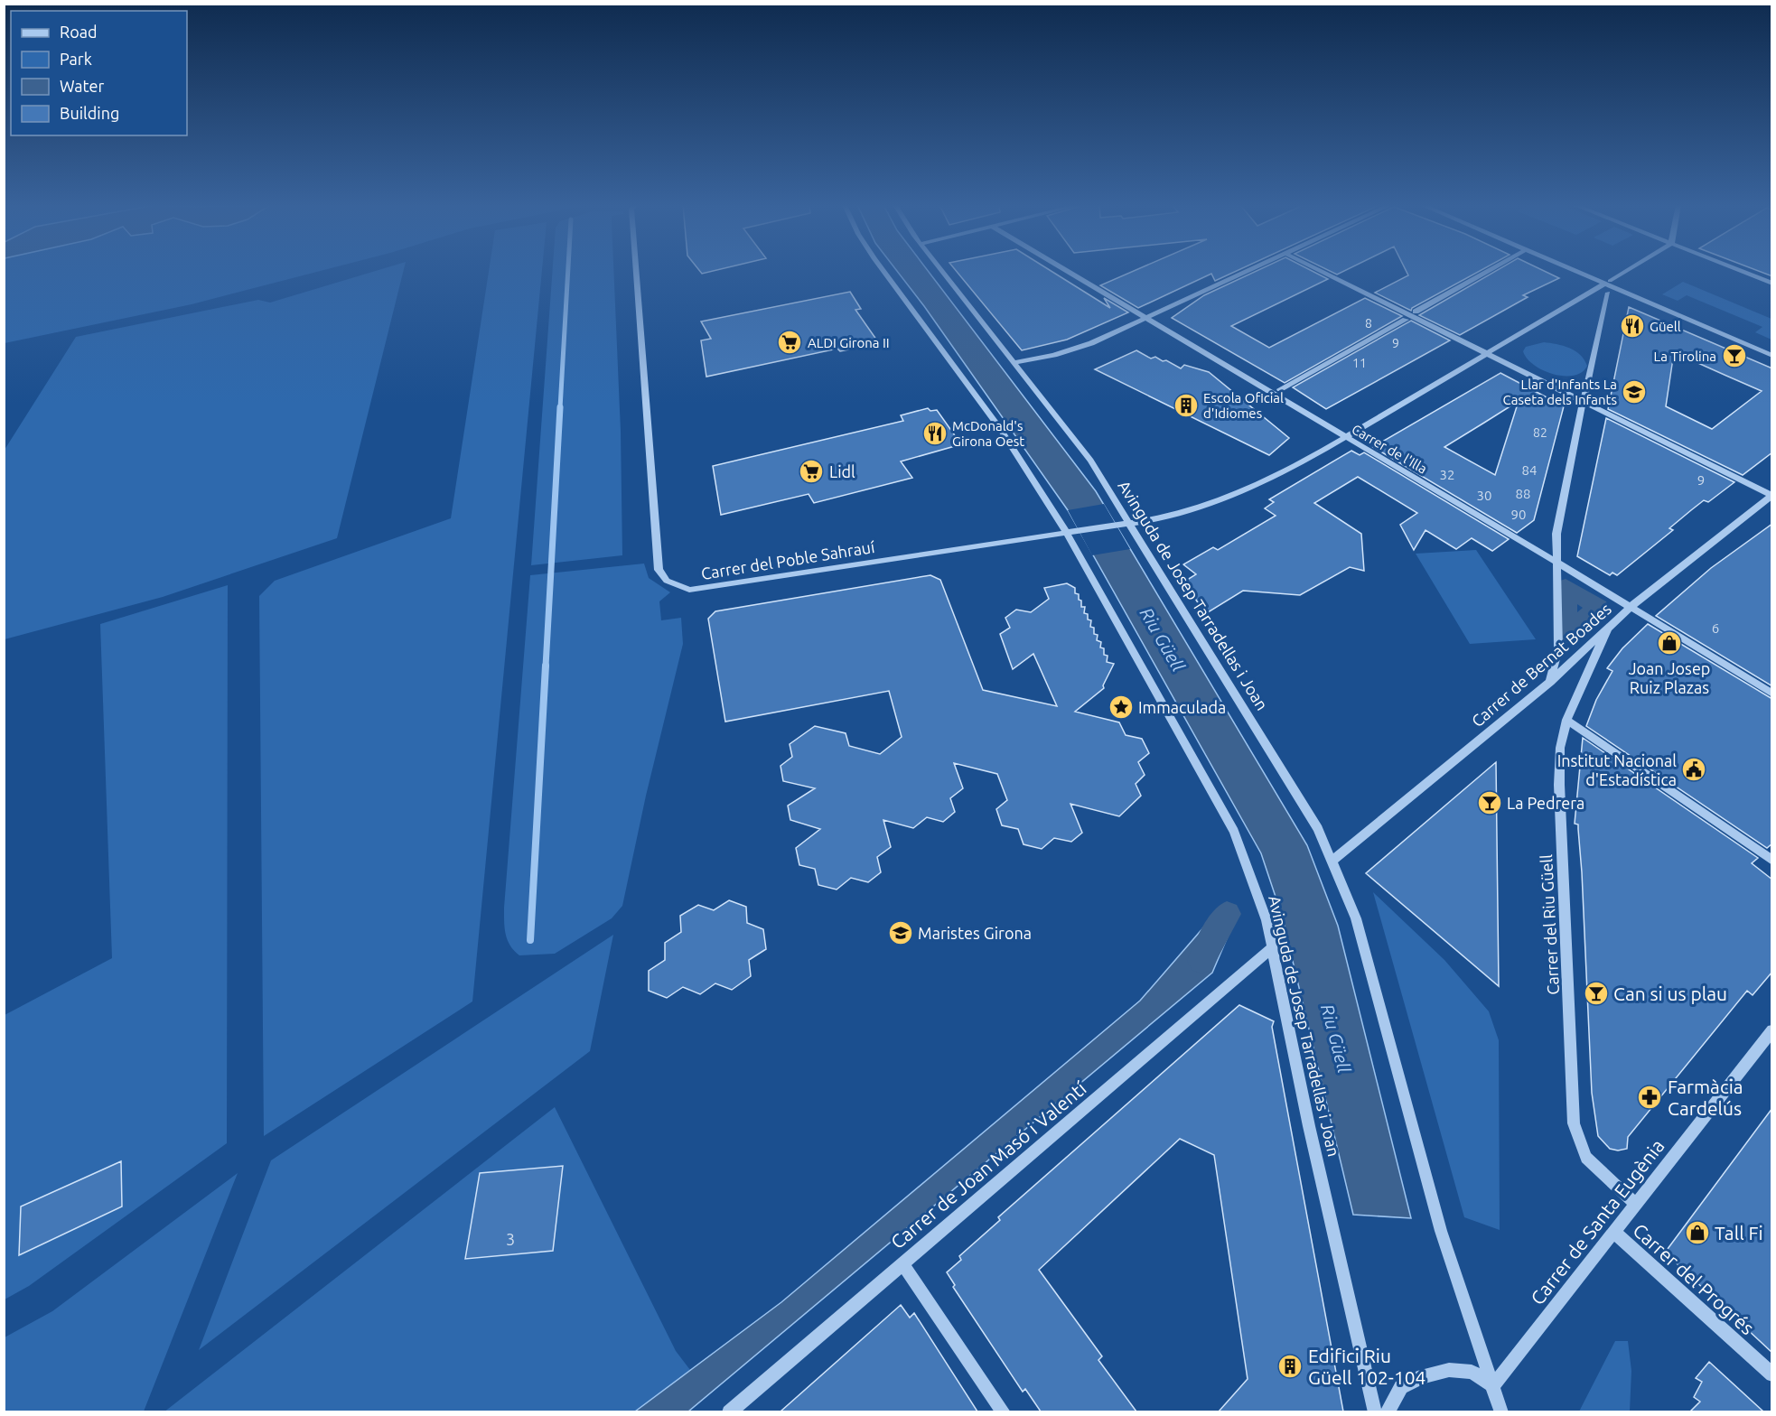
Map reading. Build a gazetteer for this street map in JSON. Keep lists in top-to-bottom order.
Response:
{
  "streets": {
    "street": [
      "Carrer de l'Illa",
      "Carrer del Poble Sahrauí",
      "Avinguda de Josep Tarradellas i Joan",
      "Carrer de Bernat Boades",
      "Carrer del Riu Güell",
      "Carrer de Joan Masó i Valentí",
      "Carrer de Santa Eugènia",
      "Carrer del Progrés"
    ]
  },
  "crossings": [
    ["Carrer de l'Illa", "Carrer de Bernat Boades"],
    ["Carrer del Poble Sahrauí", "Avinguda de Josep Tarradellas i Joan"],
    ["Avinguda de Josep Tarradellas i Joan", "Carrer de Bernat Boades"],
    ["Avinguda de Josep Tarradellas i Joan", "Carrer de Joan Masó i Valentí"],
    ["Avinguda de Josep Tarradellas i Joan", "Carrer de Santa Eugènia"],
    ["Carrer de Bernat Boades", "Carrer del Riu Güell"],
    ["Carrer del Riu Güell", "Carrer de Santa Eugènia"],
    ["Carrer de Santa Eugènia", "Carrer del Progrés"]
  ],
  "water": ["Riu Güell"],
  "places": {
    "restaurant": ["Güell", "McDonald's Girona Oest"],
    "supermarket": ["ALDI Girona II", "Lidl"],
    "bar": ["La Tirolina", "La Pedrera", "Can si us plau"],
    "school or university": ["Llar d'Infants La Caseta dels Infants", "Maristes Girona"],
    "building": ["Escola Oficial d'Idiomes", "Edifici Riu Güell 102-104"],
    "shop": ["Joan Josep Ruiz Plazas", "Tall Fi"],
    "place": ["Immaculada"],
    "public building": ["Institut Nacional d'Estadística"],
    "pharmacy": ["Farmàcia Cardelús"]
  },
  "house_numbers": [
    "8",
    "9",
    "11",
    "82",
    "84",
    "32",
    "9",
    "88",
    "30",
    "90",
    "6",
    "3"
  ],
  "legend": [
    "Road",
    "Park",
    "Water",
    "Building"
  ]
}
